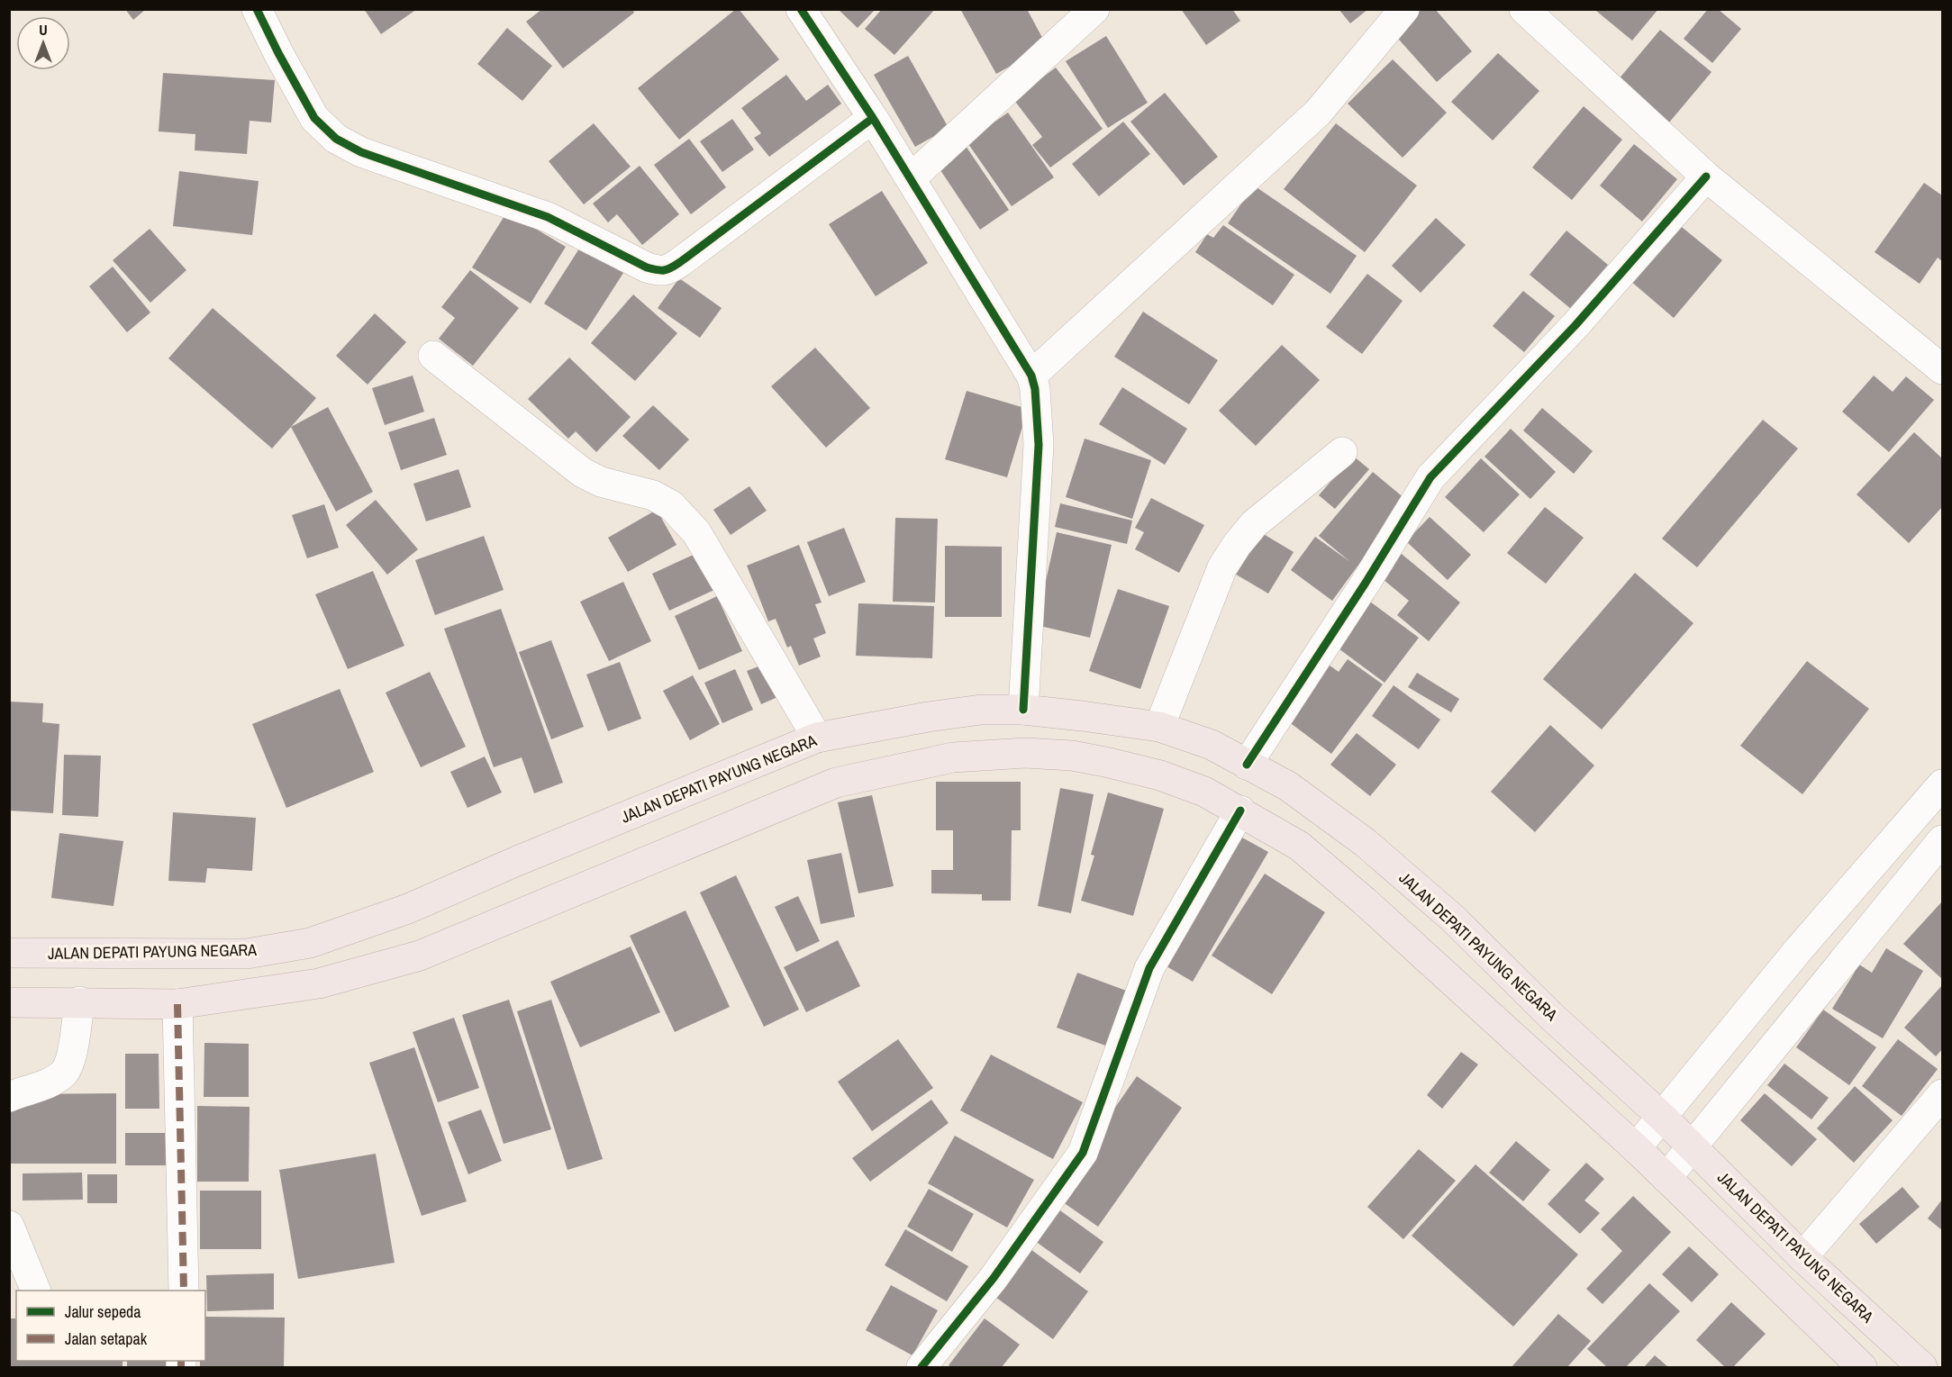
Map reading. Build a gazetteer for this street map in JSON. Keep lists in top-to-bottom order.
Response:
{
  "streets": {
    "highway": ["JALAN DEPATI PAYUNG NEGARA"]
  },
  "legend": ["Jalur sepeda", "Jalan setapak"],
  "north": "top"
}
